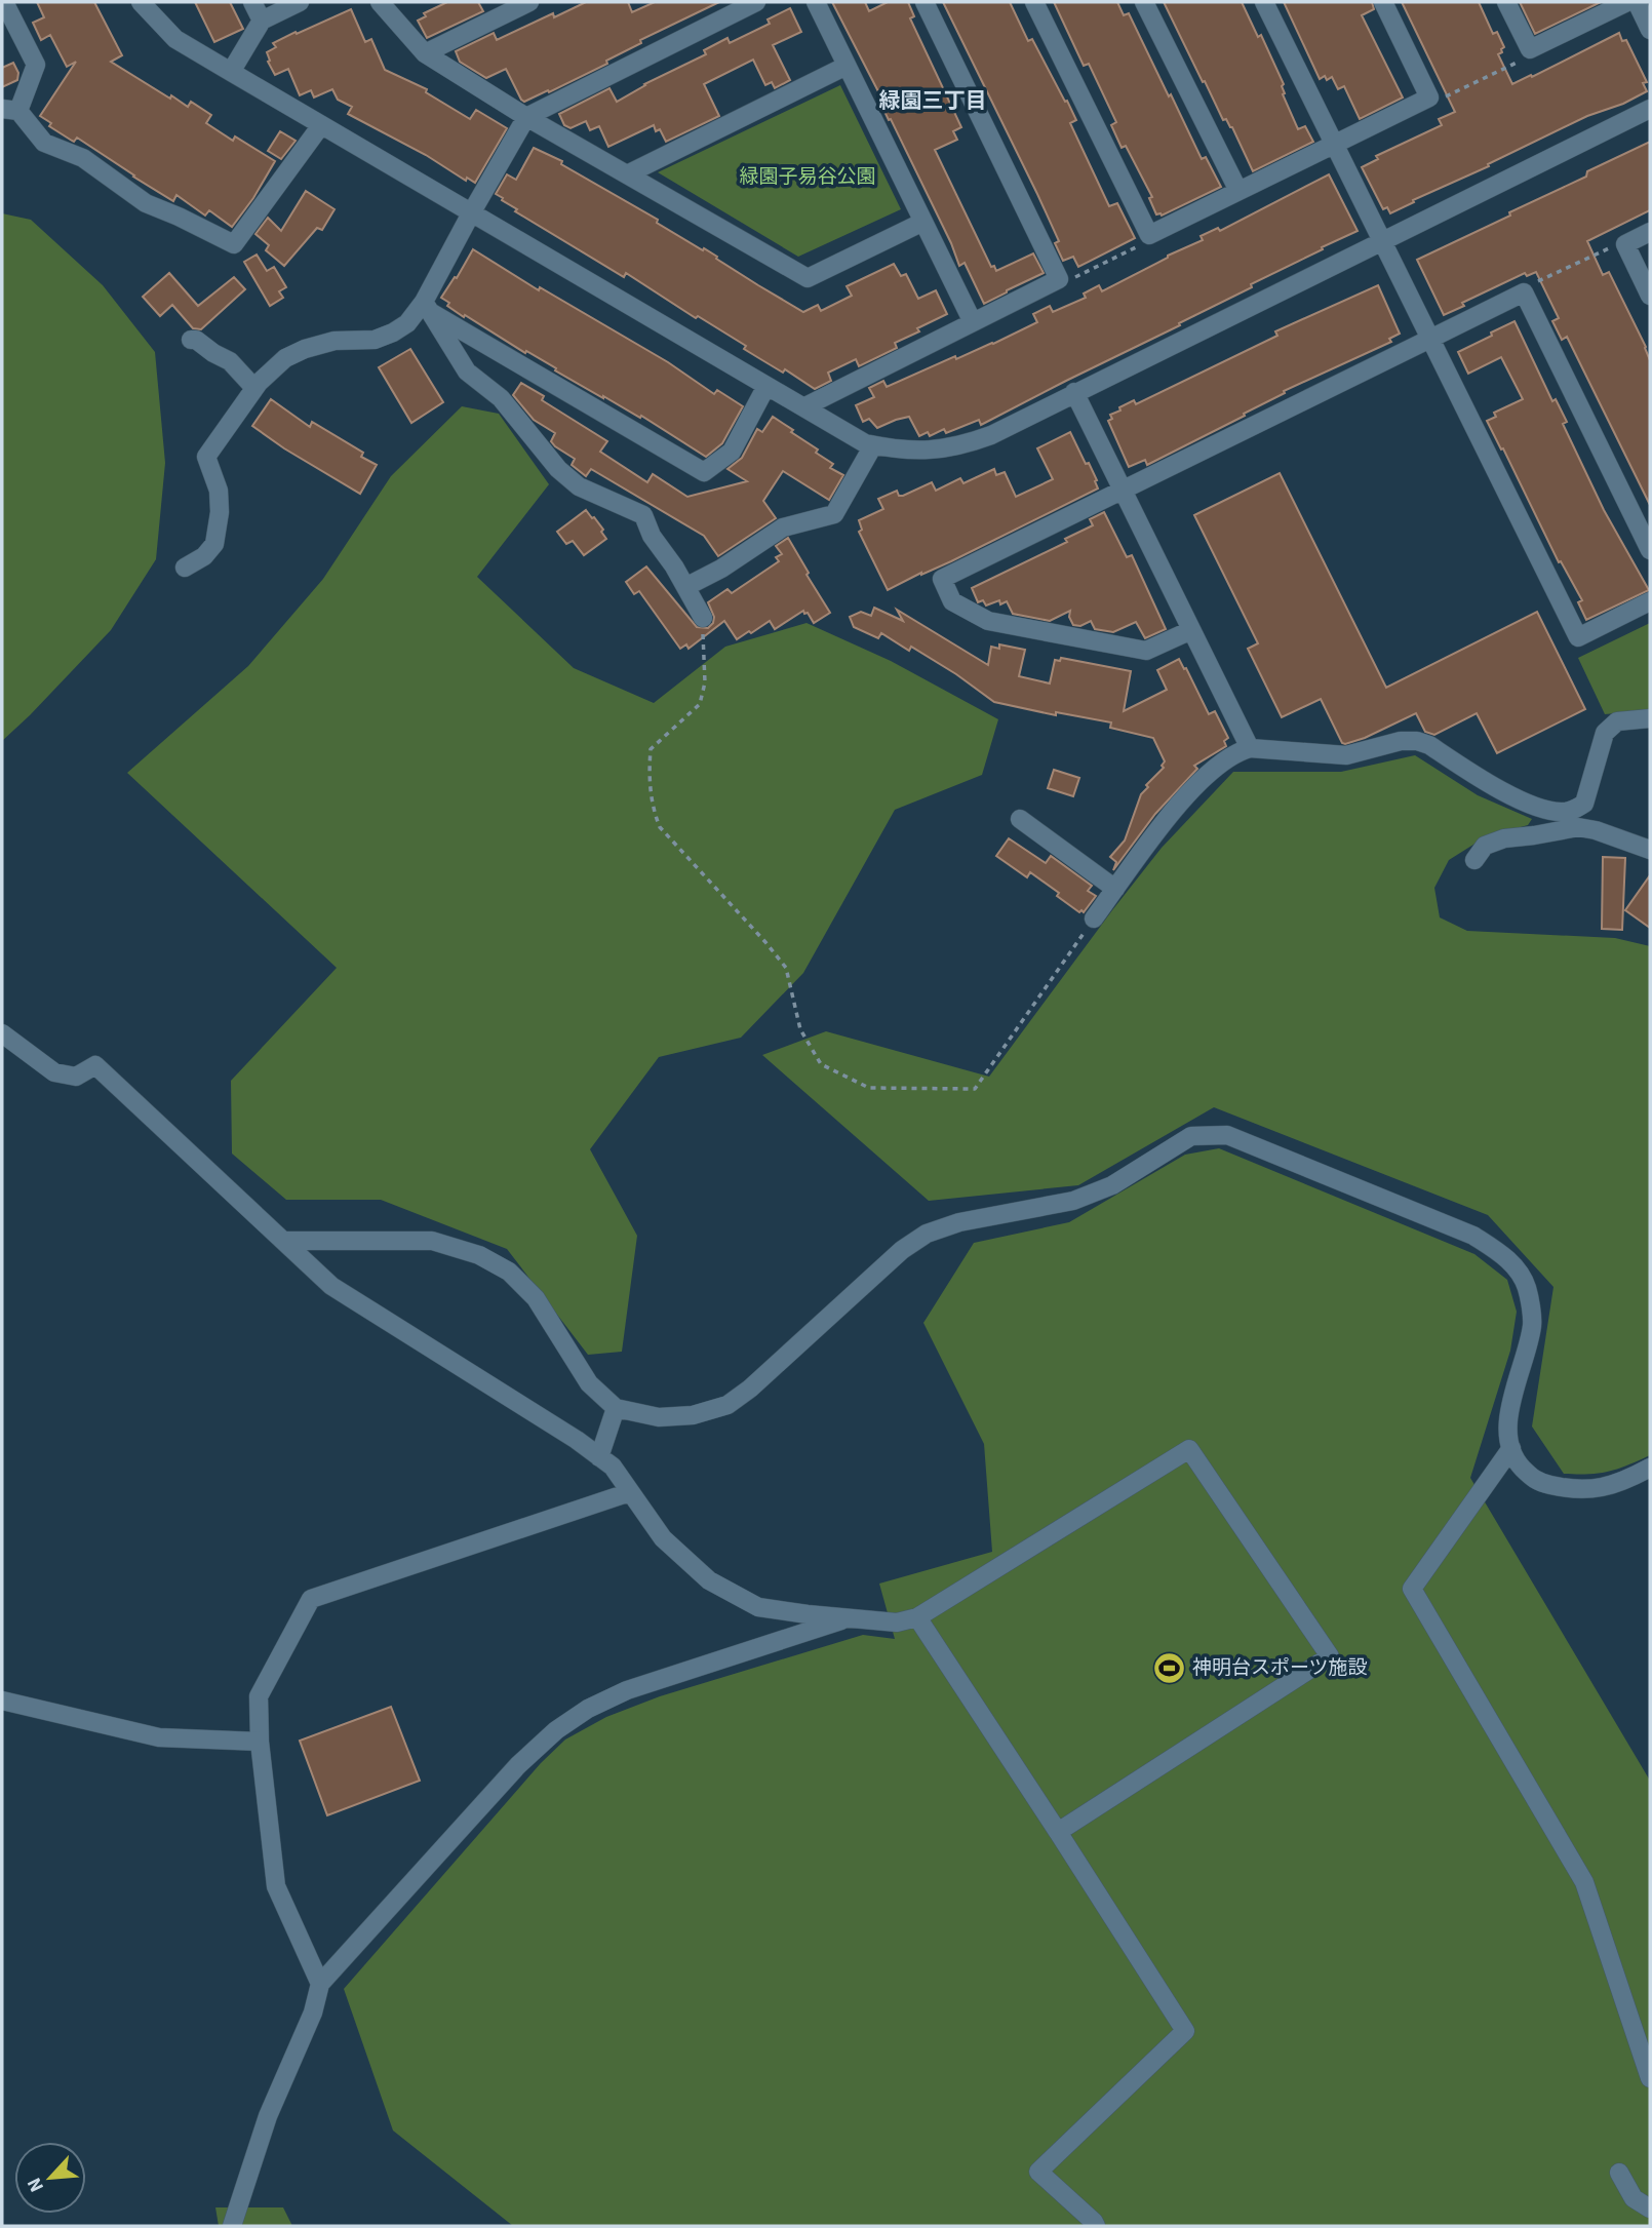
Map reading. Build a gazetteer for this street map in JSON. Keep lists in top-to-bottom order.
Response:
{
  "districts": ["緑園三丁目"],
  "parks": ["緑園子易谷公園"],
  "places": {
    "sports": ["神明台スポーツ施設"]
  },
  "north": "bottom left"
}
